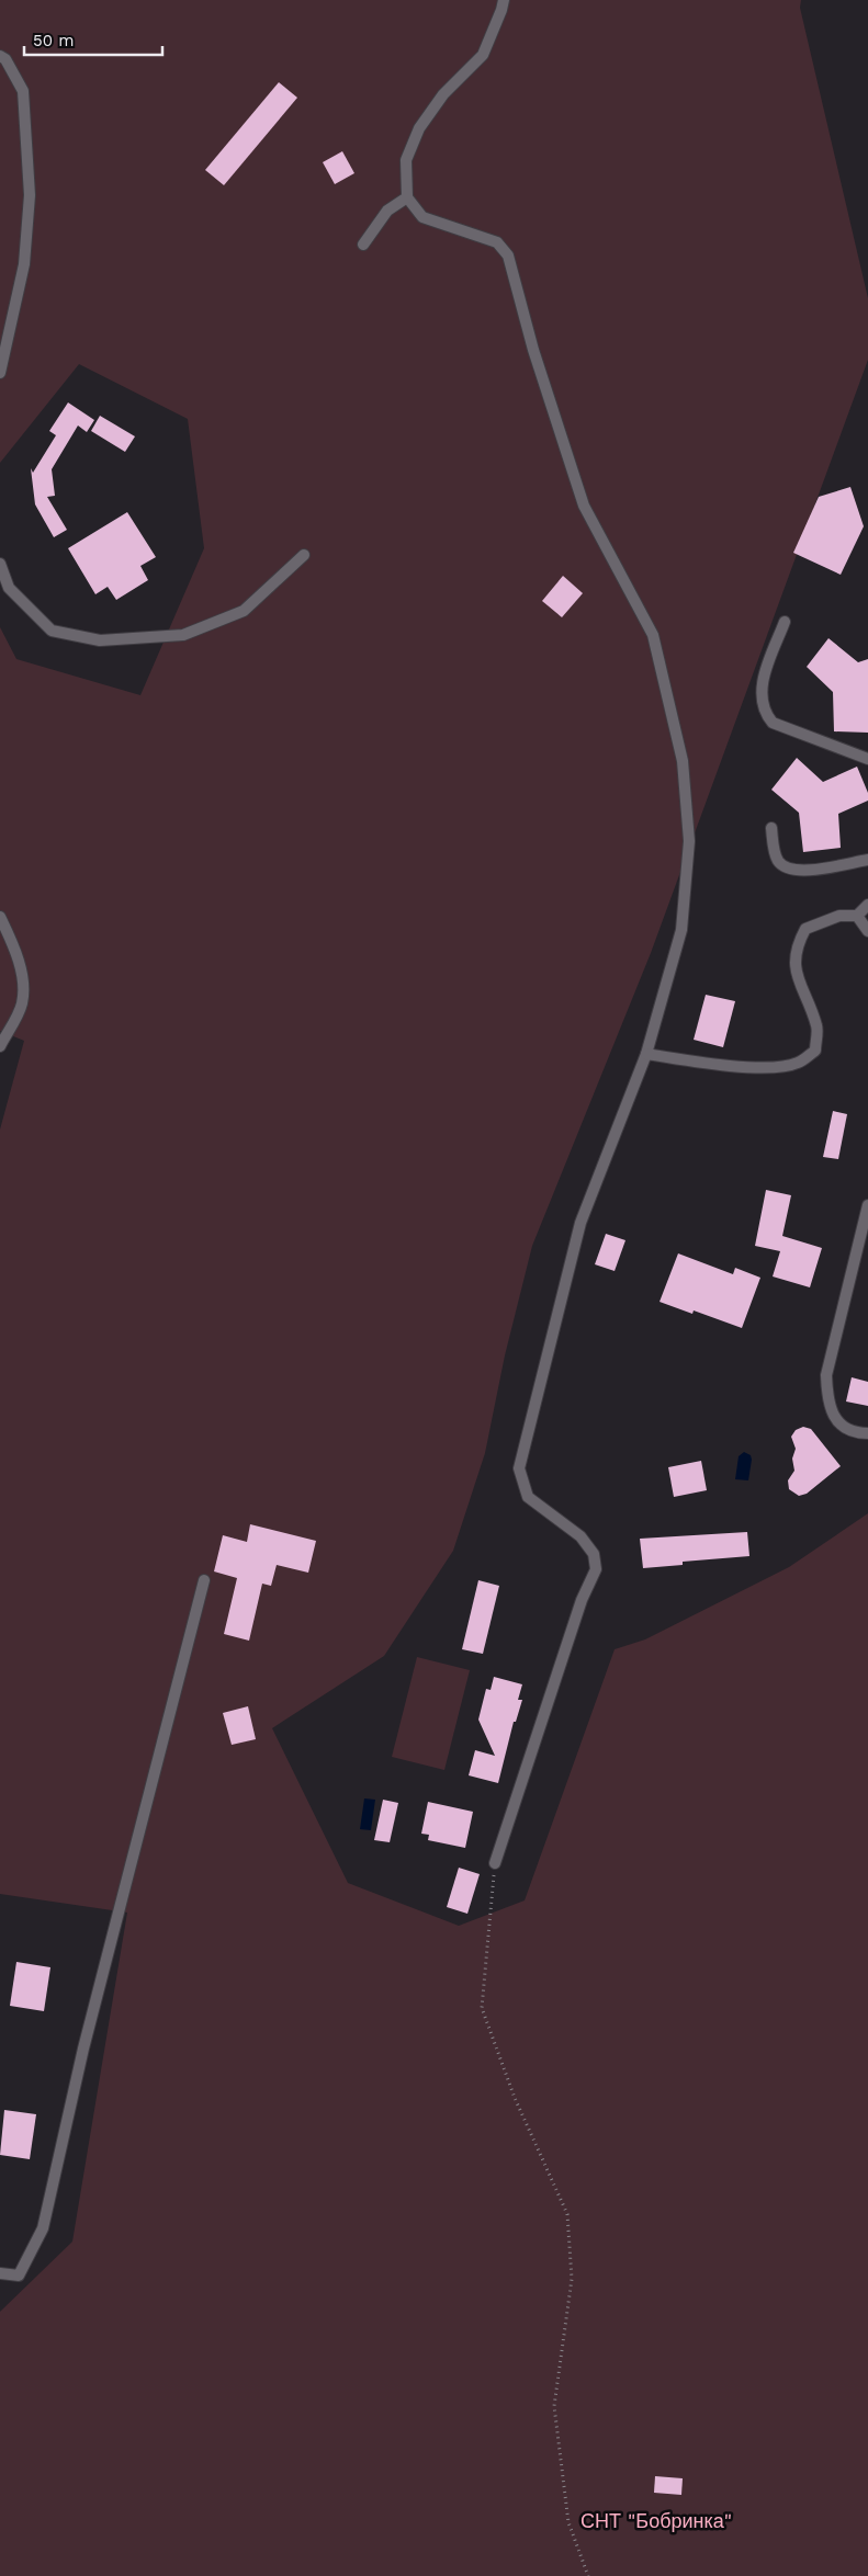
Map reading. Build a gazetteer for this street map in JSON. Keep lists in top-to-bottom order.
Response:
{
  "parks": ["СНТ \"Бобринка\""],
  "scale_bar": "50 m"
}
